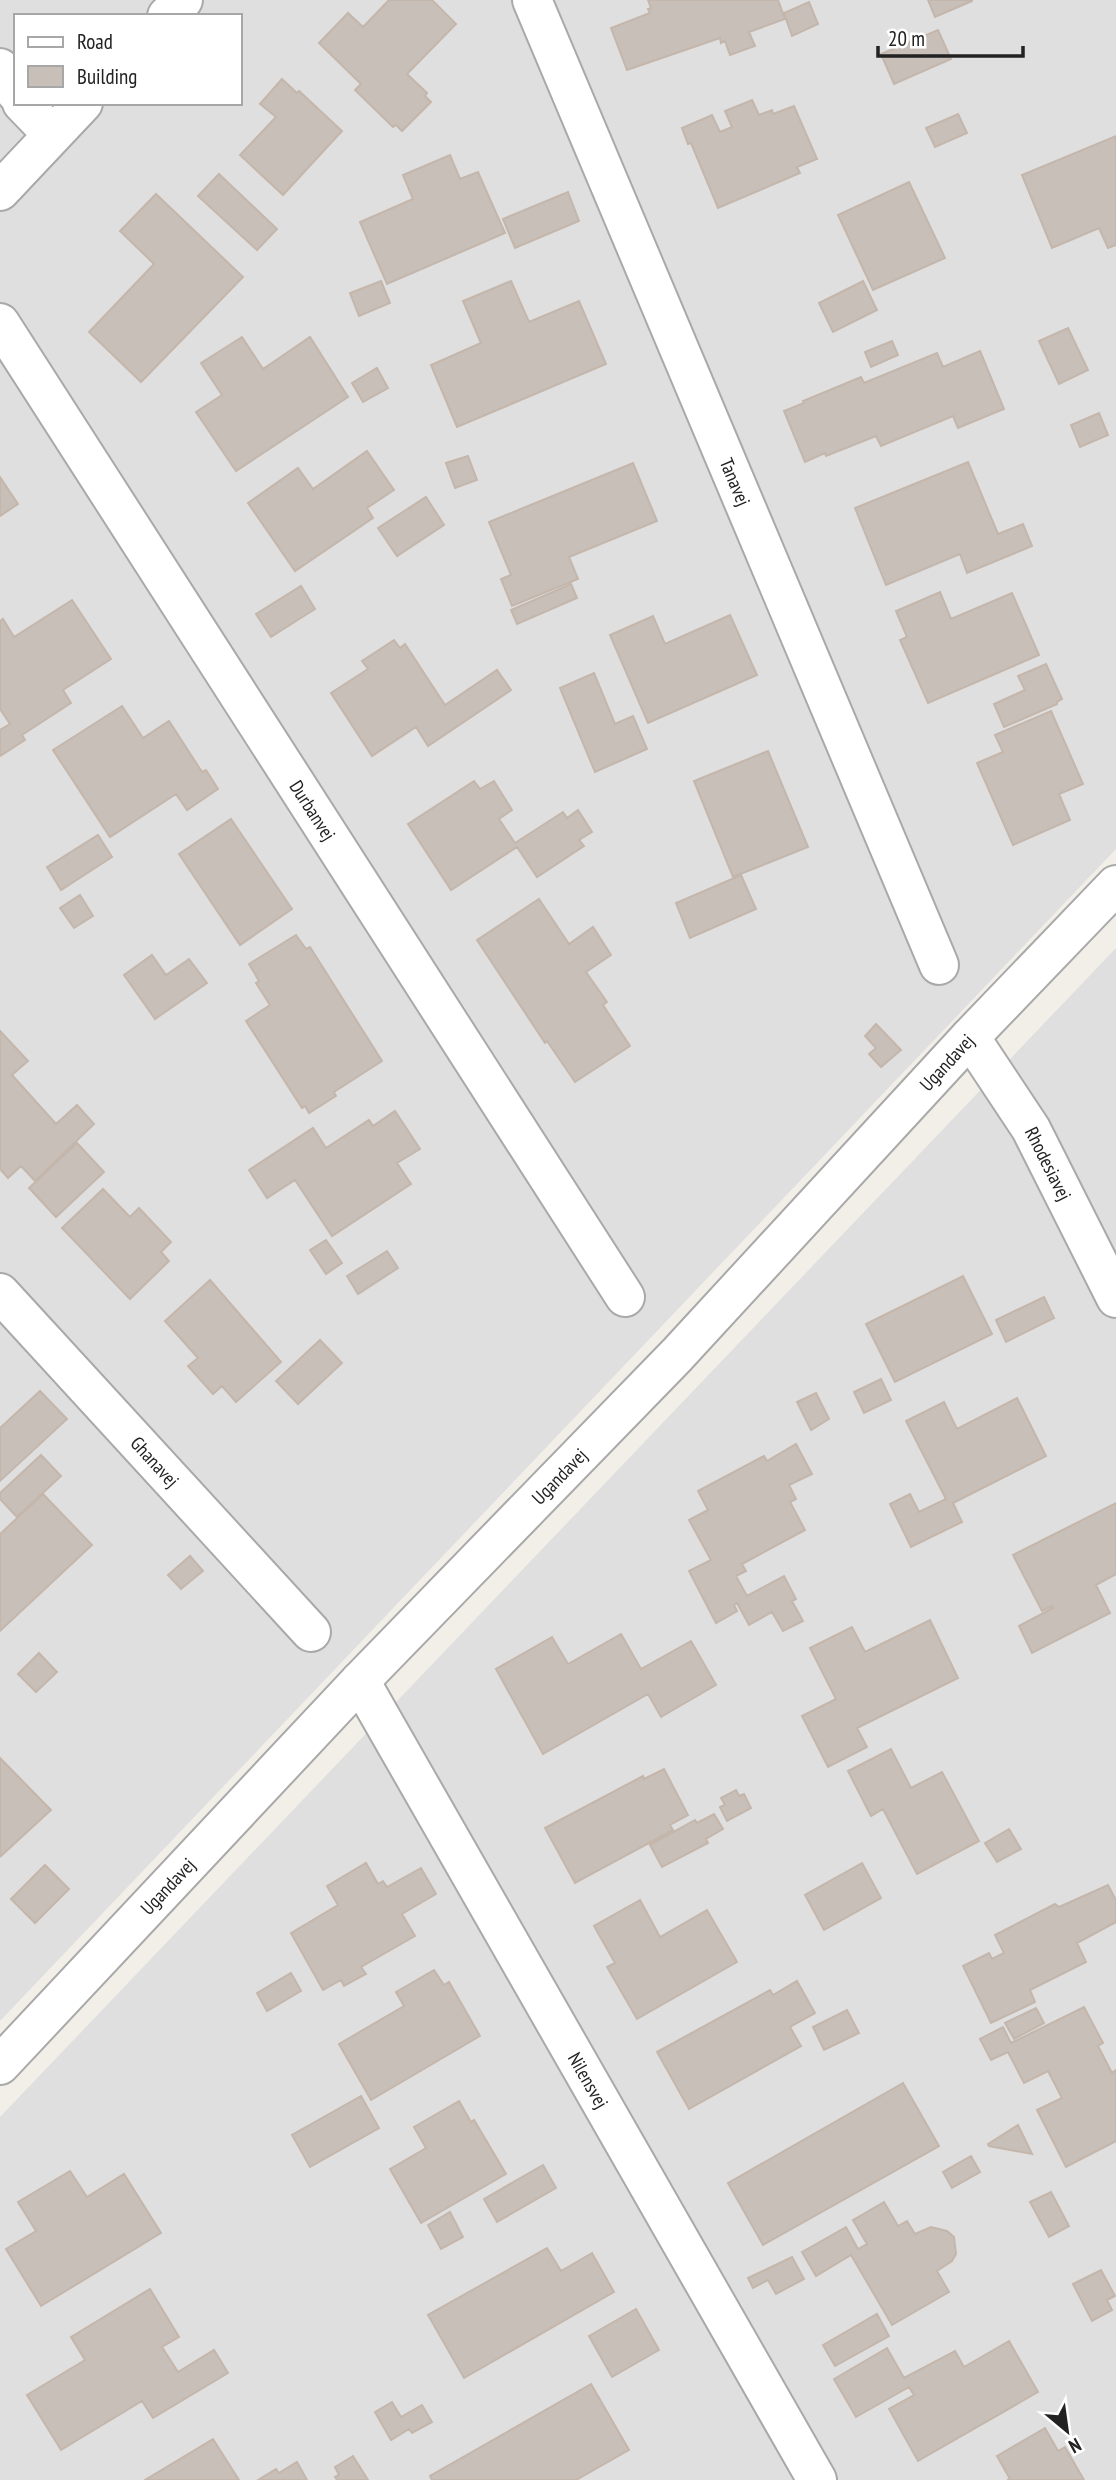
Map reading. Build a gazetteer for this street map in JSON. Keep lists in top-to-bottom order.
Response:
{
  "streets": {
    "street": [
      "Tanavej",
      "Durbanvej",
      "Ugandavej",
      "Rhodesiavej",
      "Ghanavej",
      "Nilensvej"
    ]
  },
  "crossings": [
    ["Ugandavej", "Rhodesiavej"],
    ["Ugandavej", "Nilensvej"]
  ],
  "legend": ["Road", "Building"],
  "scale_bar": "20 m",
  "north": "bottom right"
}
